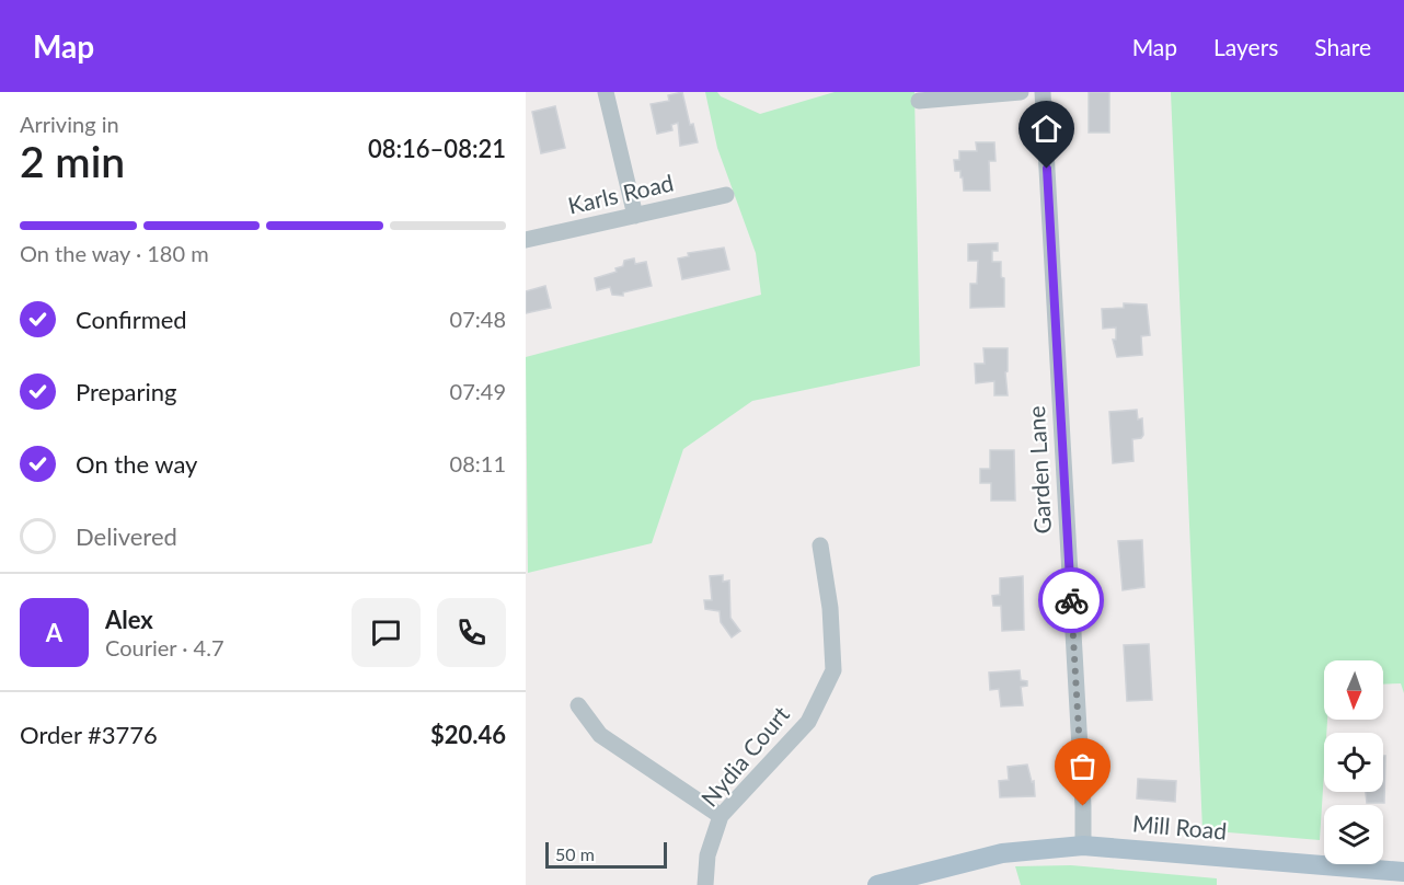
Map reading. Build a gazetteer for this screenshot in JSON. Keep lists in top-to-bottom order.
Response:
{
  "streets": {
    "main road": ["Mill Road"],
    "street": ["Karls Road", "Garden Lane", "Nydia Court"]
  },
  "crossings": [
    ["Garden Lane", "Mill Road"]
  ],
  "scale_bar": "50 m",
  "north": "bottom",
  "page": {
    "header": "Map",
    "nav": ["Map", "Layers", "Share"],
    "heading": ["2 min", "Arriving in", "08:16–08:21"],
    "panel": [
      "Alex",
      "Courier · 4.7",
      "Order #3776",
      "$20.46"
    ],
    "bar": "On the way · 180 m",
    "list": [
      ["Confirmed", "07:48"],
      ["Preparing", "07:49"],
      ["On the way", "08:11"],
      "Delivered"
    ],
    "round": "A",
    "scale": "50 m"
  }
}
